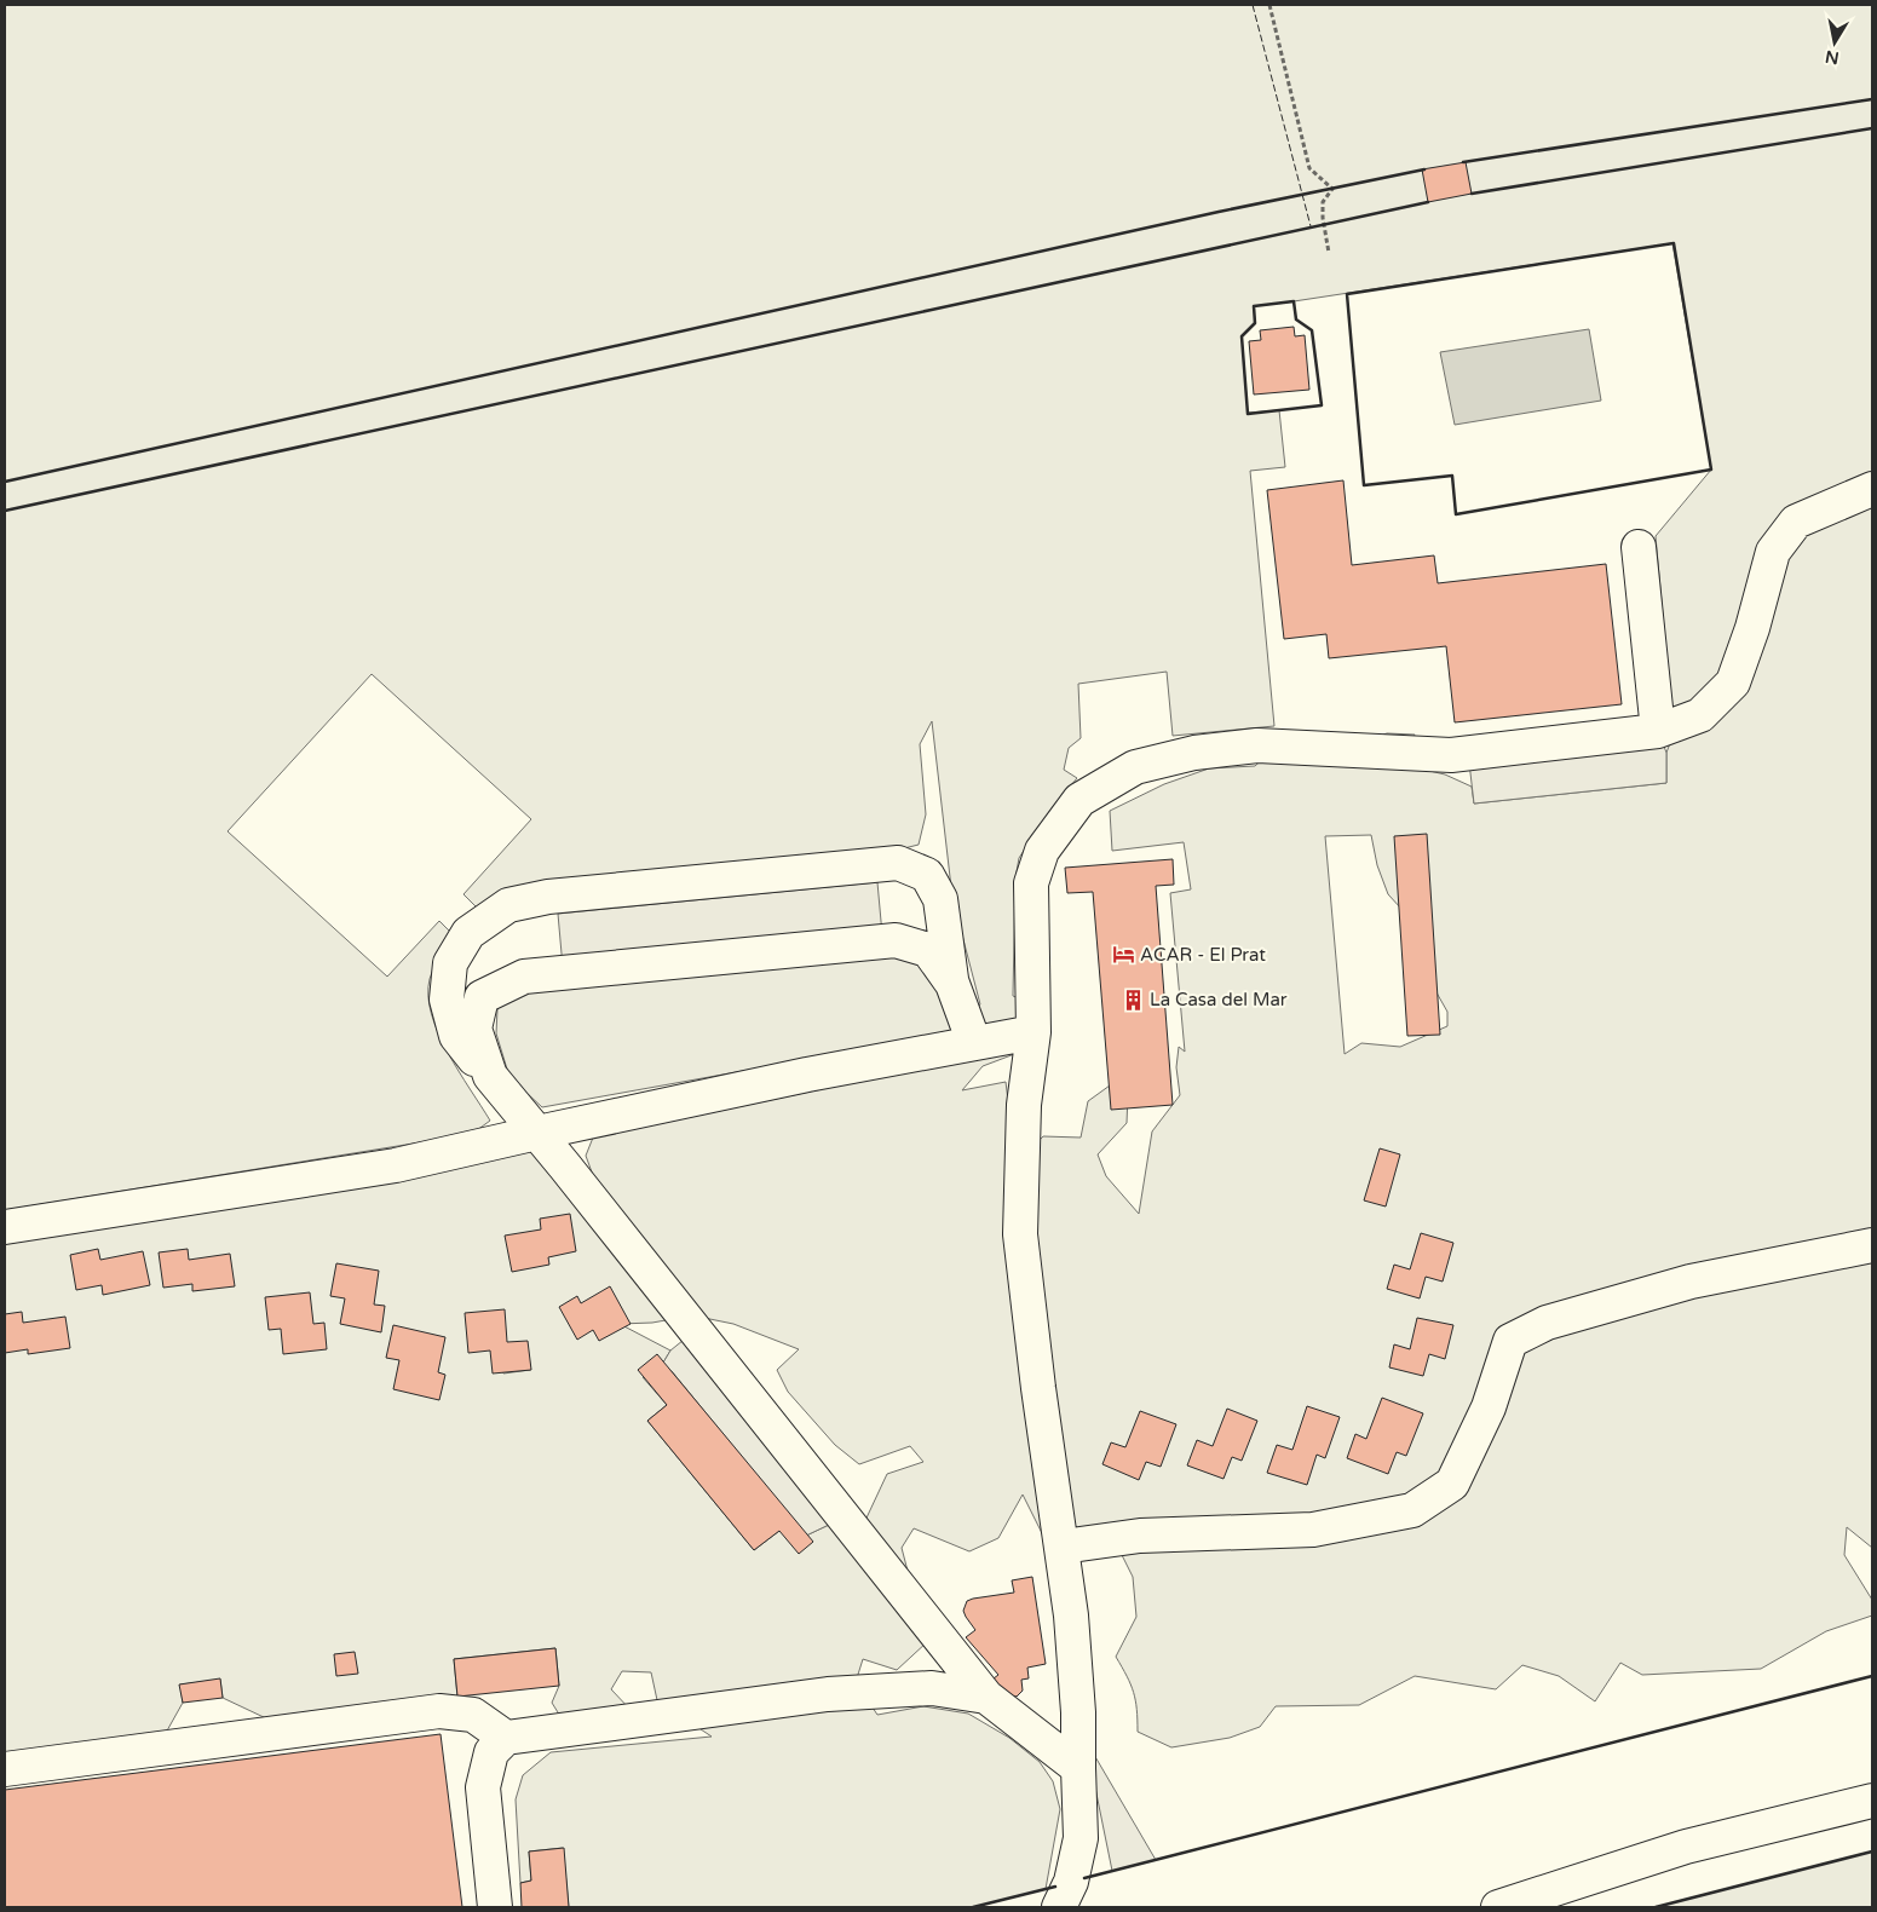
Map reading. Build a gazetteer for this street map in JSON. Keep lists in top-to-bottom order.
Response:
{
  "places": {
    "hotel": ["ACAR - El Prat"],
    "building": ["La Casa del Mar"]
  },
  "north": "bottom"
}
